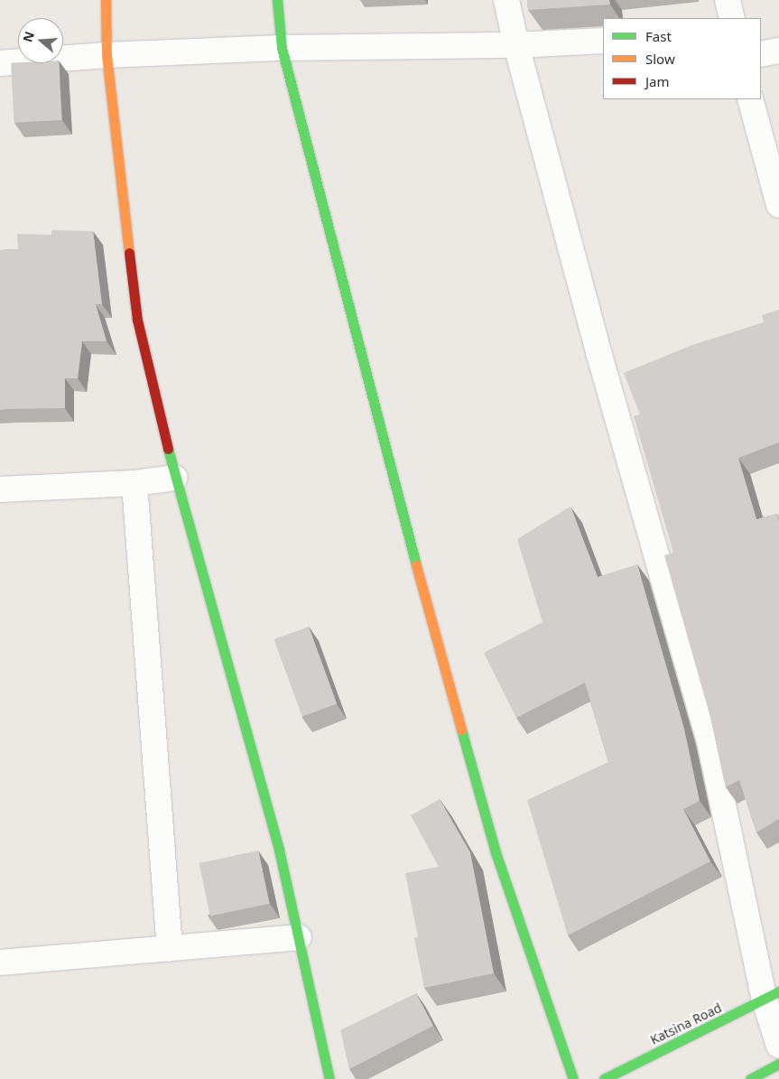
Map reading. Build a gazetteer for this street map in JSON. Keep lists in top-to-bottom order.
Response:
{
  "streets": {
    "main road": ["Katsina Road"]
  },
  "legend": ["Fast", "Slow", "Jam"],
  "north": "left"
}
